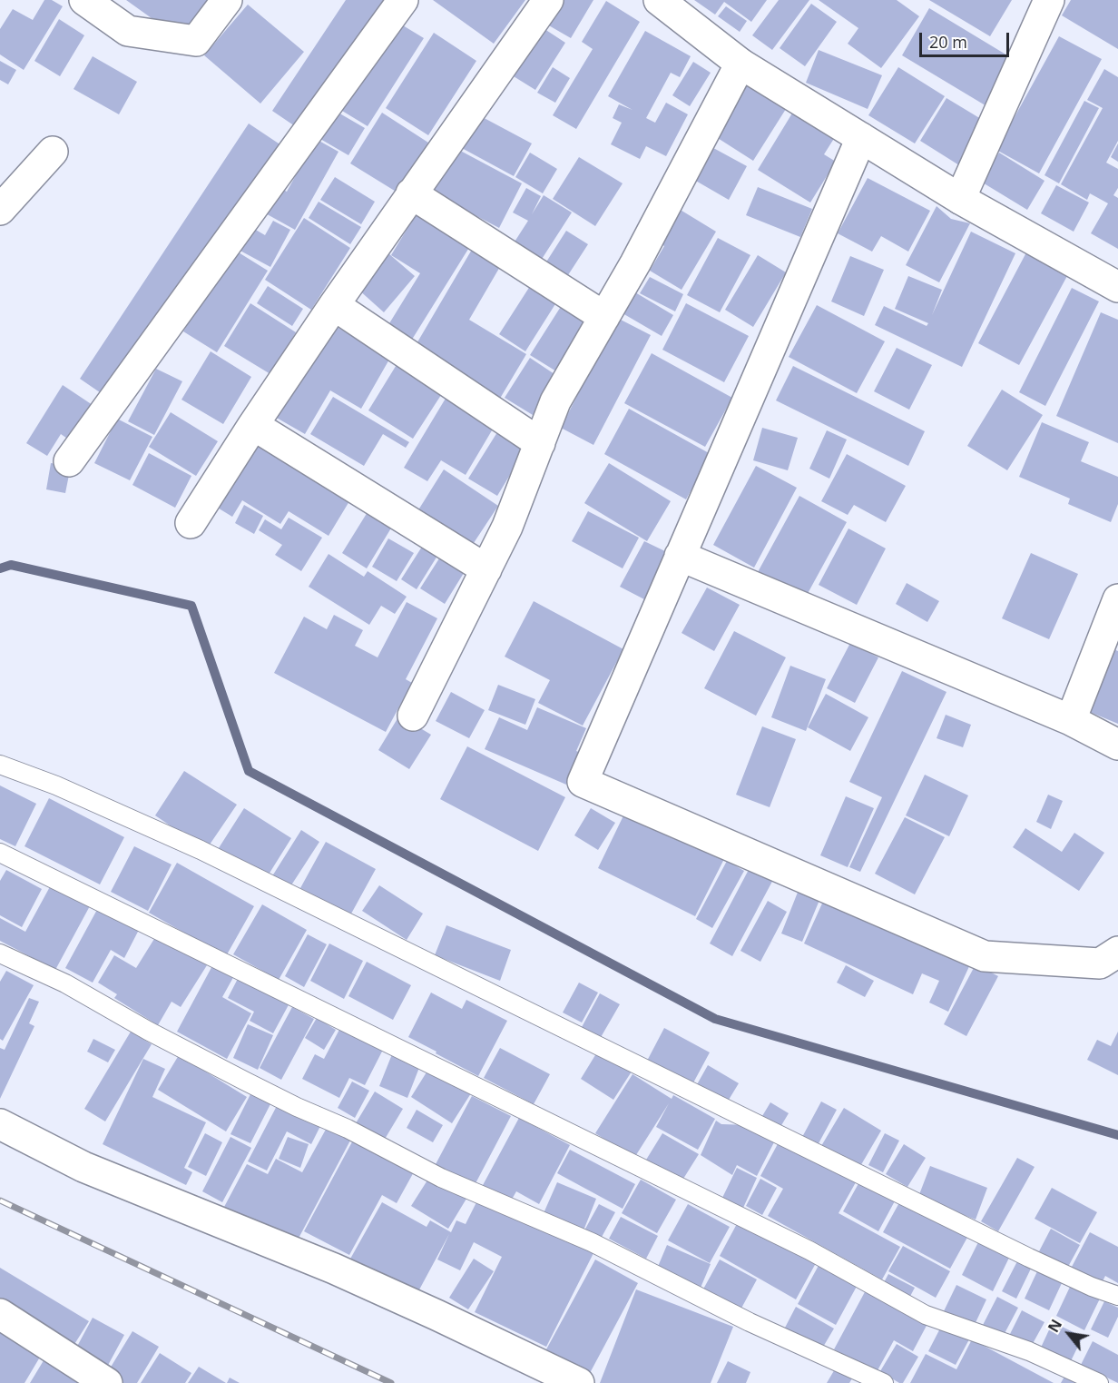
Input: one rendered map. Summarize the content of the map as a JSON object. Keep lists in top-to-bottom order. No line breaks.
{"scale_bar":"20 m","north":"top left"}
